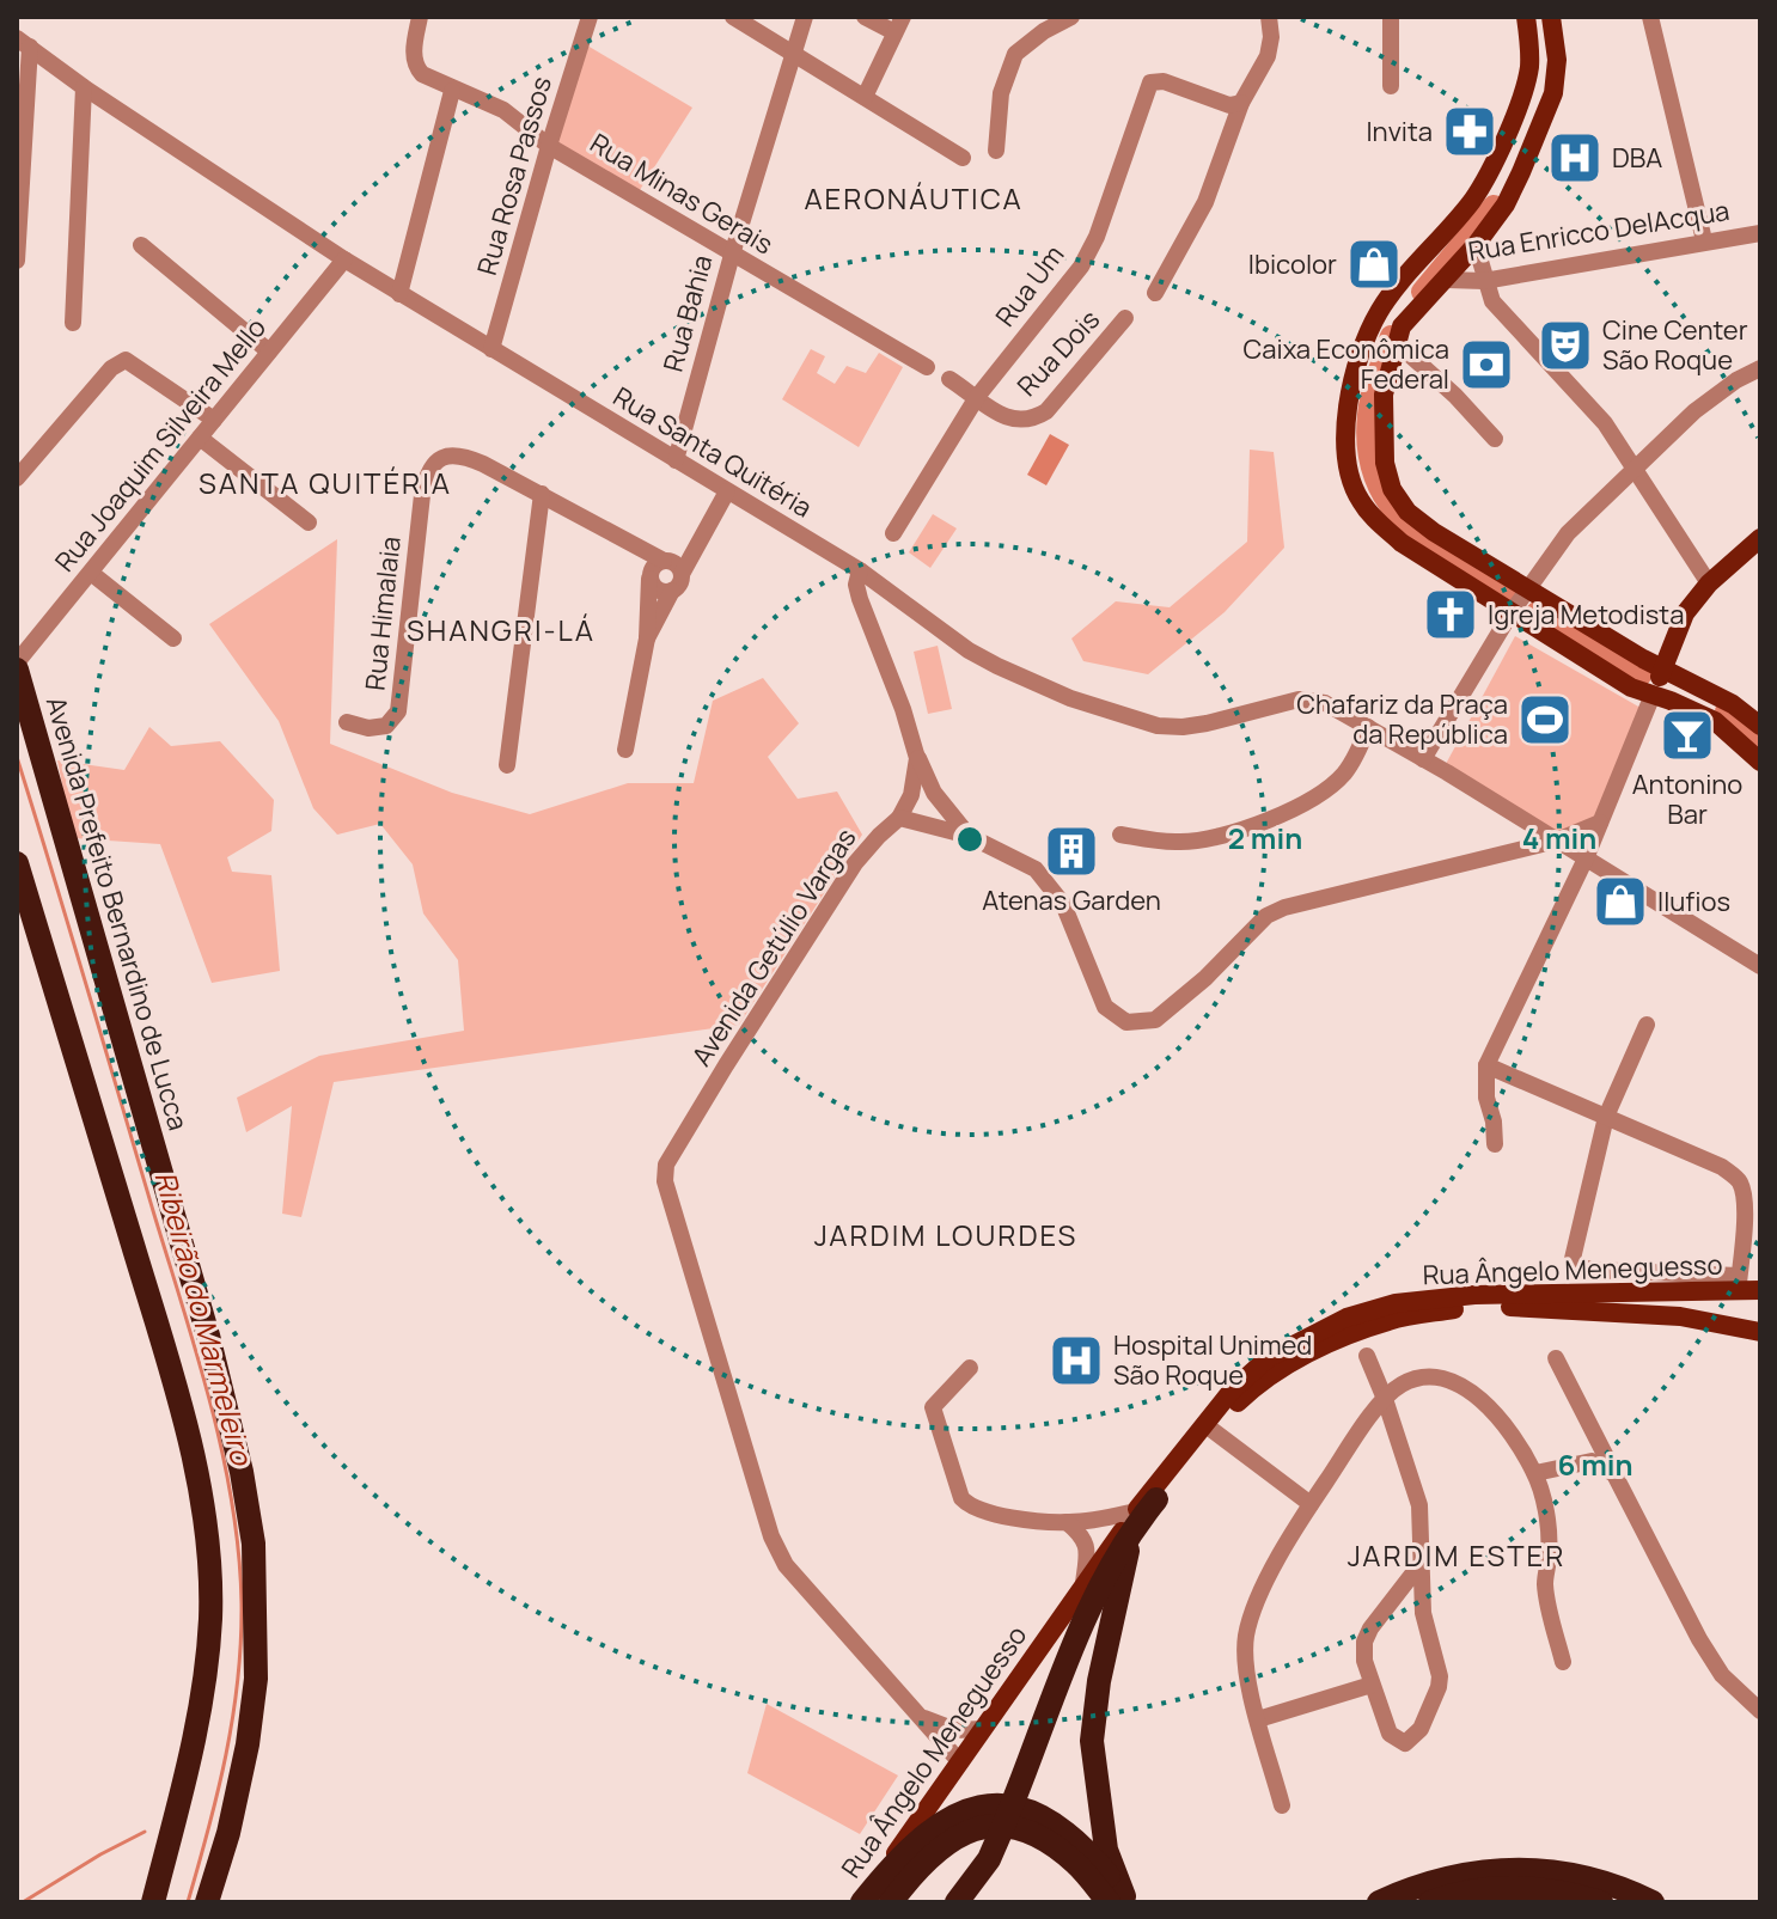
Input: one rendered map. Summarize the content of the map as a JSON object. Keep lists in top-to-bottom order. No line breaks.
{"streets":{"highway":["Avenida Prefeito Bernardino de Lucca"],"main road":["Rua Ângelo Meneguesso"],"street":["Rua Rosa Passos","Rua Minas Gerais","Rua Enricco DelAcqua","Rua Um","Rua Bahia","Rua Dois","Rua Joaquim Silveira Mello","Rua Santa Quitéria","Rua Himalaia","Avenida Getúlio Vargas"]},"crossings":[["Rua Rosa Passos","Rua Minas Gerais"],["Rua Rosa Passos","Rua Santa Quitéria"],["Rua Minas Gerais","Rua Bahia"],["Rua Um","Rua Dois"],["Rua Bahia","Rua Santa Quitéria"],["Rua Joaquim Silveira Mello","Rua Santa Quitéria"],["Avenida Getúlio Vargas","Rua Ângelo Meneguesso"]],"districts":["AERONÁUTICA","SANTA QUITÉRIA","SHANGRI-LÁ","JARDIM LOURDES","JARDIM ESTER"],"water":["Ribeirão do Marmeleiro"],"places":{"pharmacy":["Invita"],"hospital":["DBA","Hospital Unimed São Roque"],"shop":["Ibicolor","Ilufios"],"theatre":["Cine Center São Roque"],"bank":["Caixa Econômica Federal"],"church":["Igreja Metodista"],"sports":["Chafariz da Praça da República"],"bar":["Antonino Bar"],"building":["Atenas Garden"]},"rings":["2 min","4 min","6 min"]}
